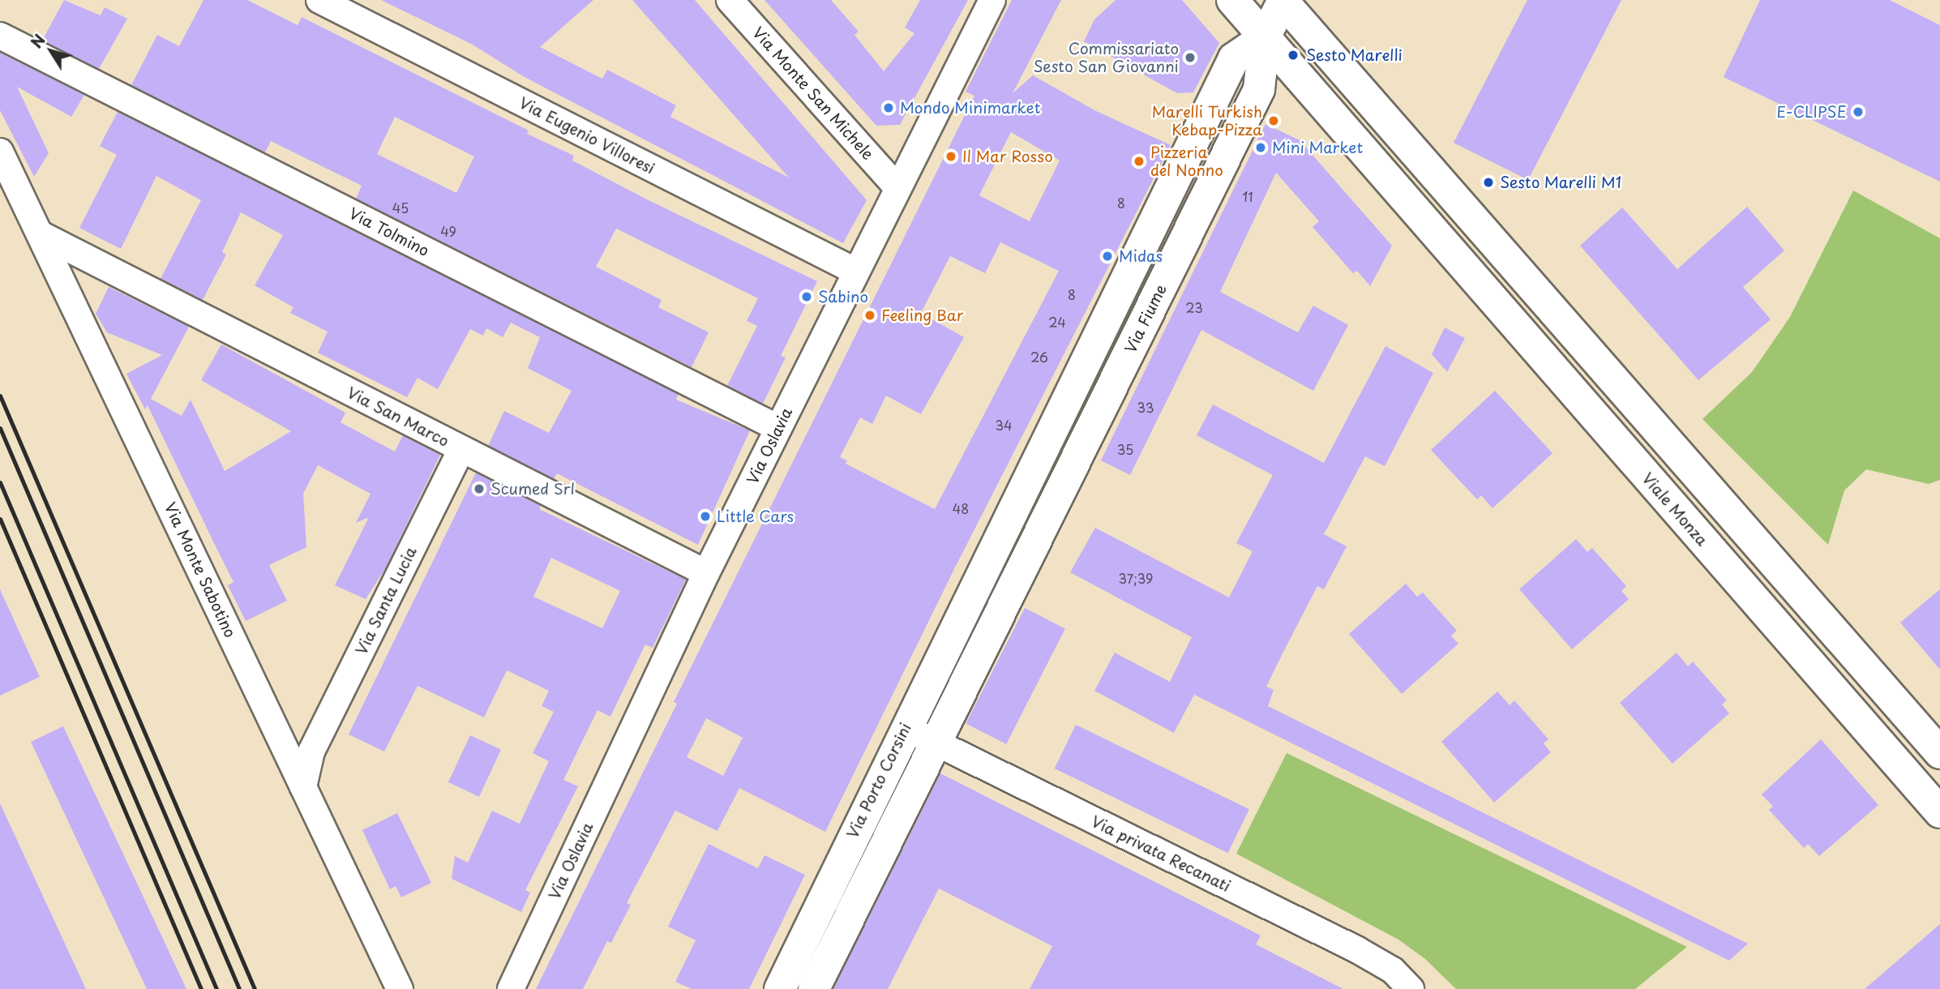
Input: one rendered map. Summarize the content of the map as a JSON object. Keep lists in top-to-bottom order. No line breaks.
{"streets":{"street":["Via Monte San Michele","Via Eugenio Villoresi","Via Tolmino","Via Fiume","Via San Marco","Via Oslavia","Viale Monza","Via Monte Sabotino","Via Santa Lucia","Via Porto Corsini","Via privata Recanati"]},"crossings":[["Via Monte San Michele","Via Oslavia"],["Via Eugenio Villoresi","Via Oslavia"],["Via Tolmino","Via Oslavia"],["Via Fiume","Viale Monza"],["Via Fiume","Via Porto Corsini"],["Via Fiume","Via privata Recanati"],["Via San Marco","Via Oslavia"],["Via San Marco","Via Monte Sabotino"],["Via San Marco","Via Santa Lucia"],["Viale Monza","Via Porto Corsini"],["Via Monte Sabotino","Via Santa Lucia"],["Via Porto Corsini","Via privata Recanati"]],"places":["Sesto Marelli","Commissariato Sesto San Giovanni","Mondo Minimarket","E-CLIPSE","Marelli Turkish Kebap-Pizza","Mini Market","Il Mar Rosso","Pizzeria del Nonno","Sesto Marelli M1","Midas","Sabino","Feeling Bar","Scumed Srl","Little Cars"],"house_numbers":["11","8","45","49","8","23","24","26","33","34","35","48","37;39"],"north":"top left"}
